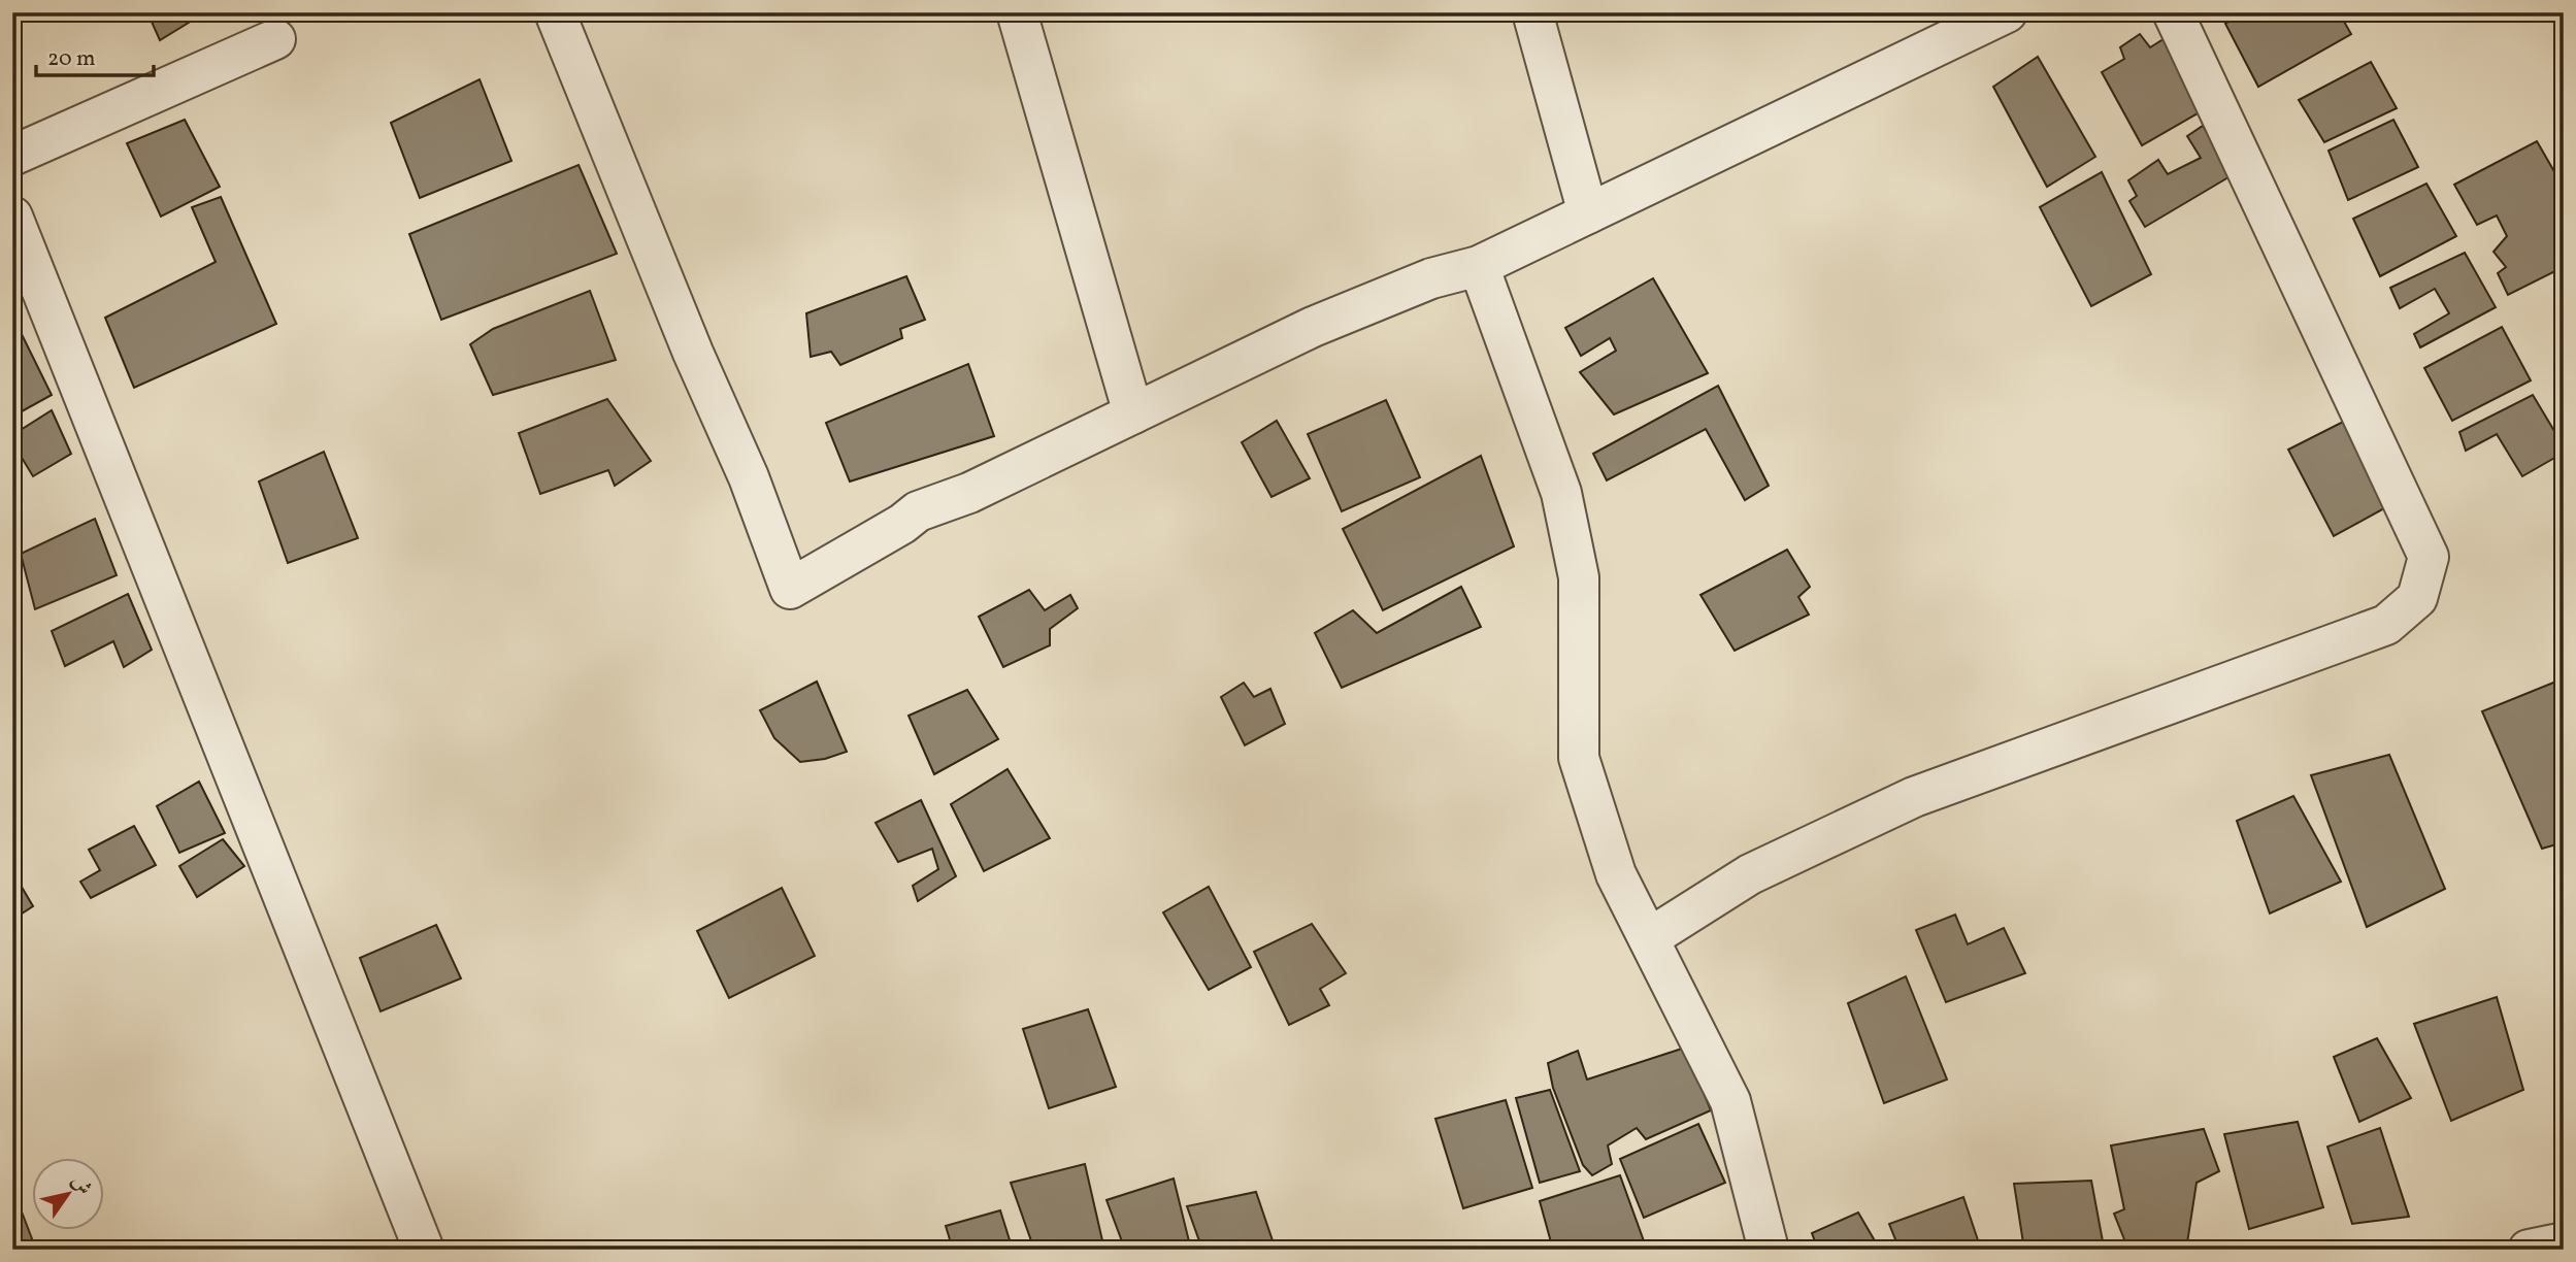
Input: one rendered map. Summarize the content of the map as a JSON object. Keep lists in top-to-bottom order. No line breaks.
{"scale_bar":"20 m","north":"top right"}
